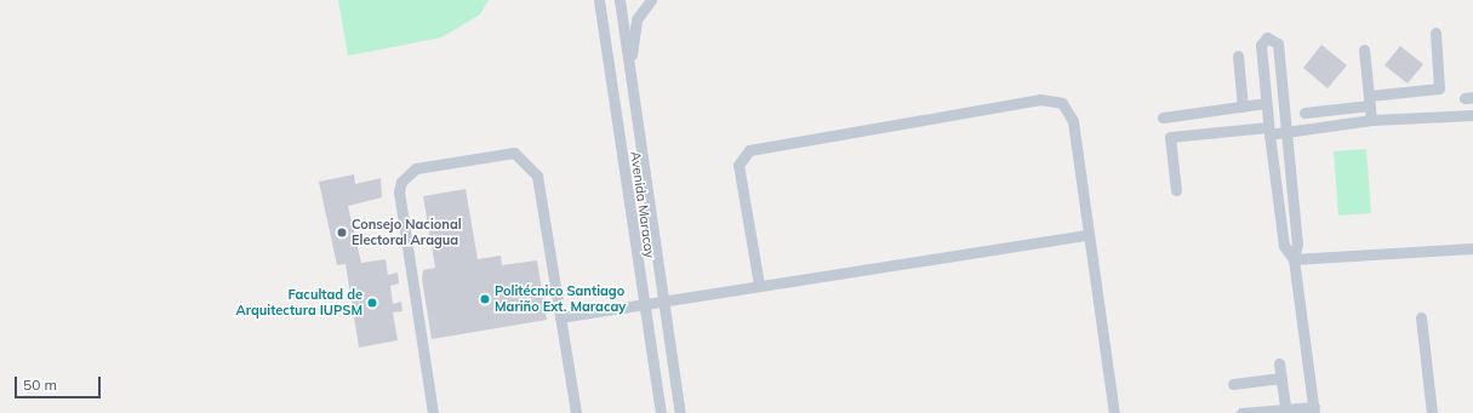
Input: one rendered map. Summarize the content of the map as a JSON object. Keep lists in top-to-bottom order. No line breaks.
{"streets":{"street":["Avenida Maracay"]},"places":["Consejo Nacional Electoral Aragua","Politécnico Santiago Mariño Ext. Maracay","Facultad de Arquitectura IUPSM"],"scale_bar":"50 m"}
